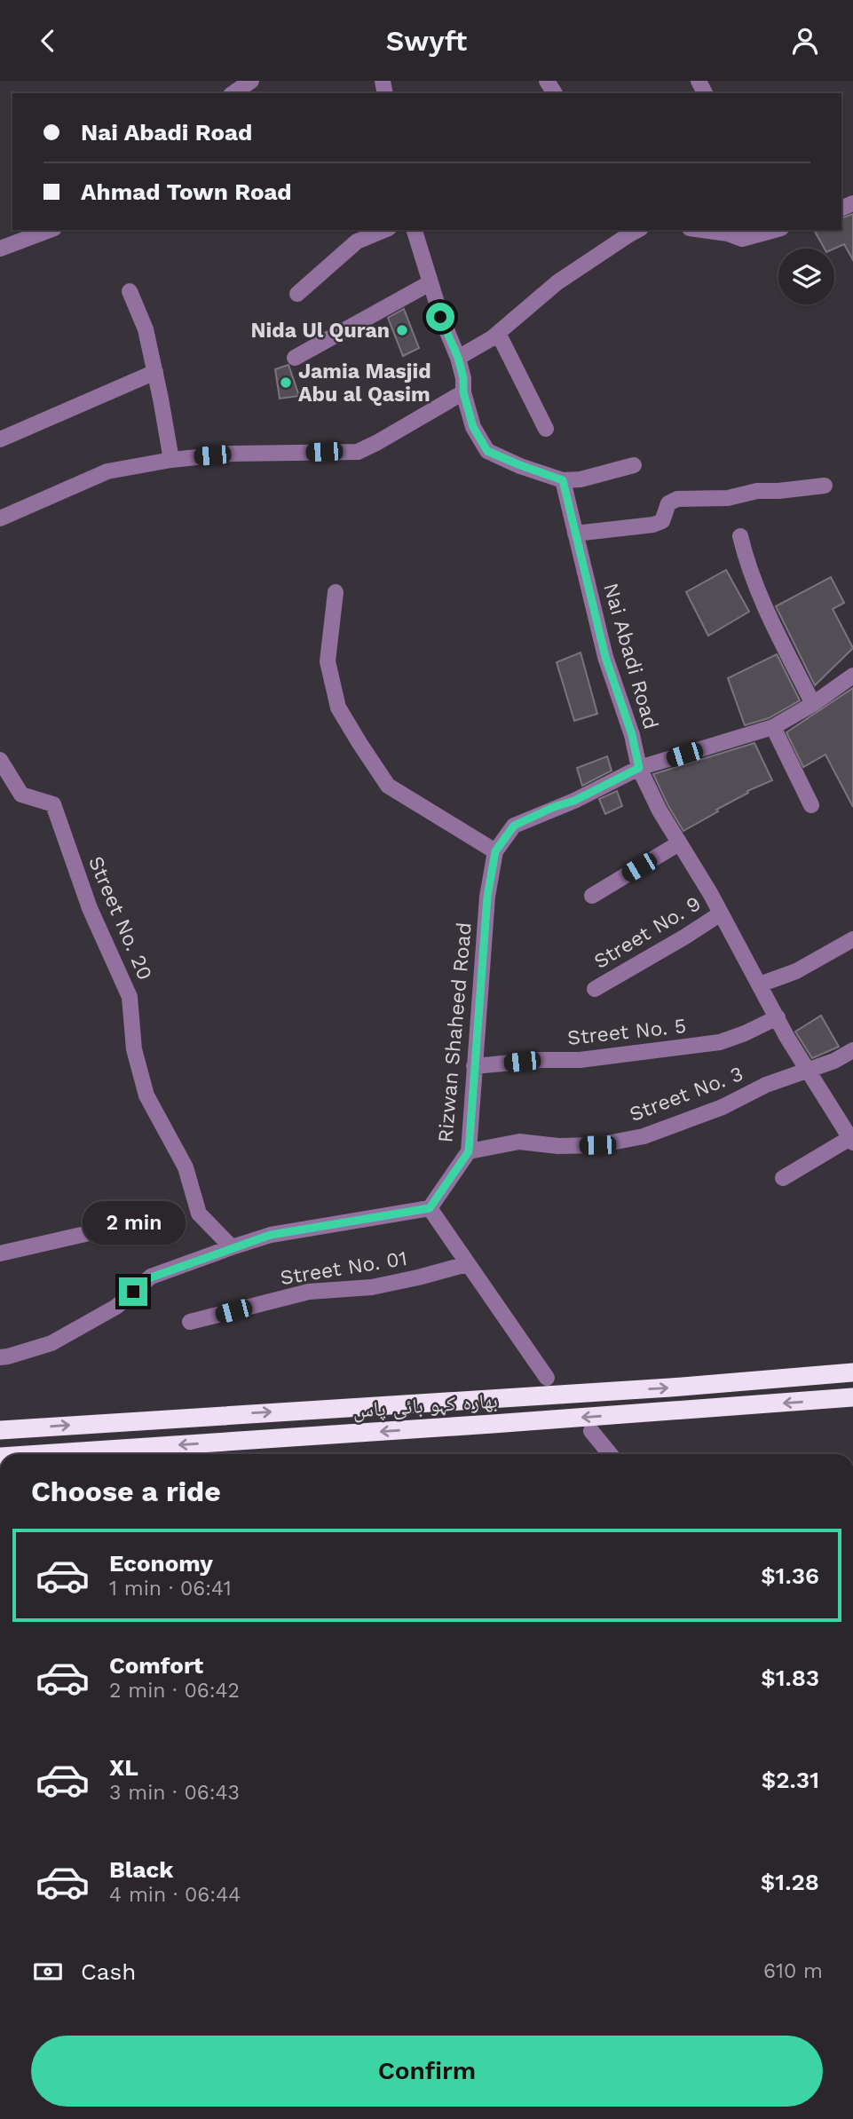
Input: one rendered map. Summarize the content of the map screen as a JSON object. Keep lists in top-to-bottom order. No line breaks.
{"streets":{"highway":["بھارہ کہو بائی پاس"],"street":["Nai Abadi Road","Street No. 20","Street No. 9","Street No. 5","Rizwan Shaheed Road","Street No. 3","Street No. 01"]},"crossings":[["Nai Abadi Road","Street No. 9"],["Nai Abadi Road","Street No. 5"],["Nai Abadi Road","Rizwan Shaheed Road"],["Nai Abadi Road","Street No. 3"],["Street No. 5","Rizwan Shaheed Road"],["Rizwan Shaheed Road","Street No. 3"]],"places":["Nida Ul Quran","Jamia Masjid Abu al Qasim"],"page":{"header":"Swyft","banner":["Nai Abadi Road","Ahmad Town Road"],"bubble":"2 min","heading":"Choose a ride","list":[{"name":"Economy","note":"1 min · 06:41","value":"$1.36"},{"name":"Comfort","note":"2 min · 06:42","value":"$1.83"},{"name":"XL","note":"3 min · 06:43","value":"$2.31"},{"name":"Black","note":"4 min · 06:44","value":"$1.28"}],"pay":["Cash","610 m"],"buttons":"Confirm"}}
